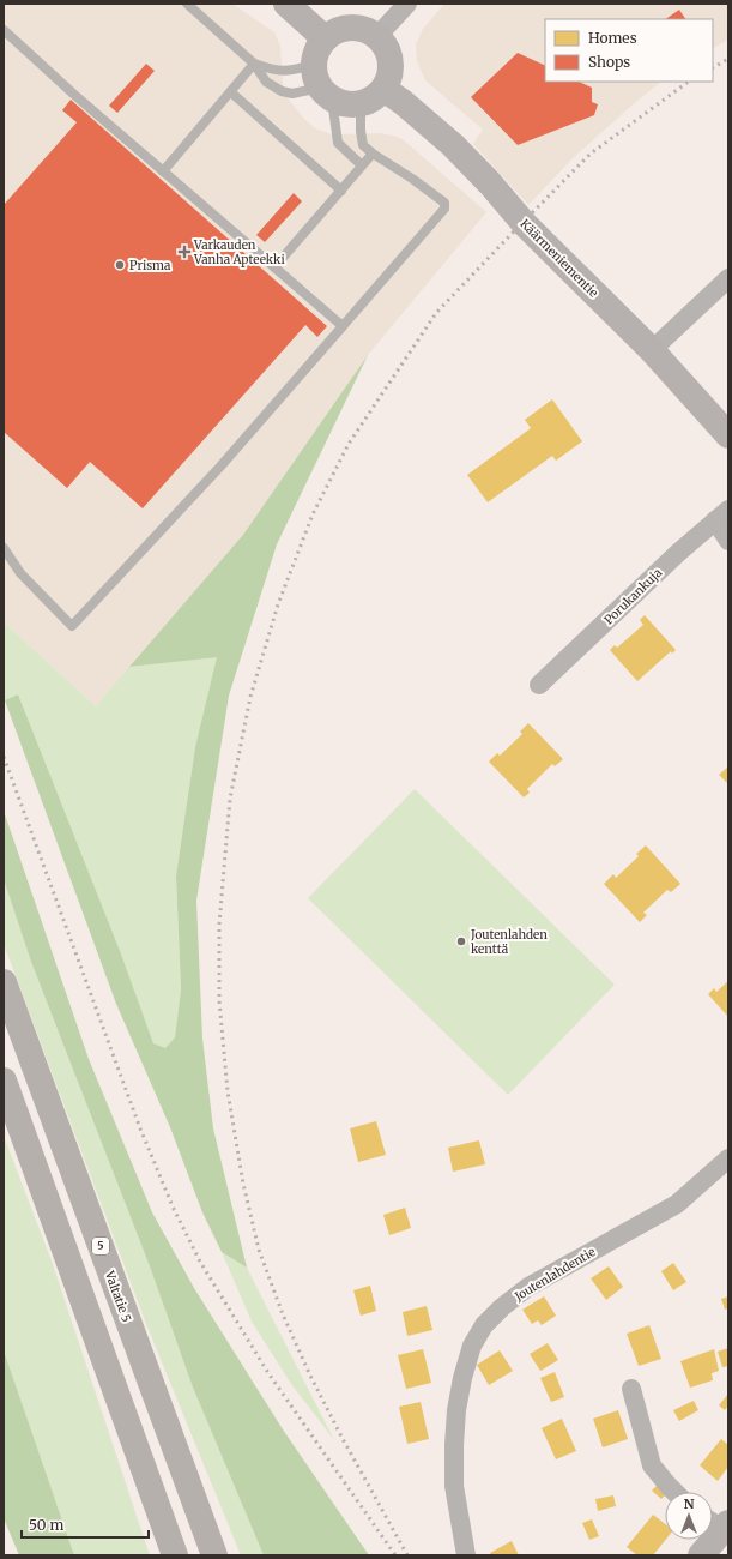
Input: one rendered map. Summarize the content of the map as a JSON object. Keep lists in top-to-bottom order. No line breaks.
{"streets":{"highway":["5","Valtatie 5"],"street":["Käärmeniementie","Porukankuja","Joutenlahdentie"]},"places":{"health":["Varkauden Vanha Apteekki"],"other":["Prisma","Joutenlahden kenttä"]},"legend":["Homes","Shops"],"scale_bar":"50 m","north":"top"}
